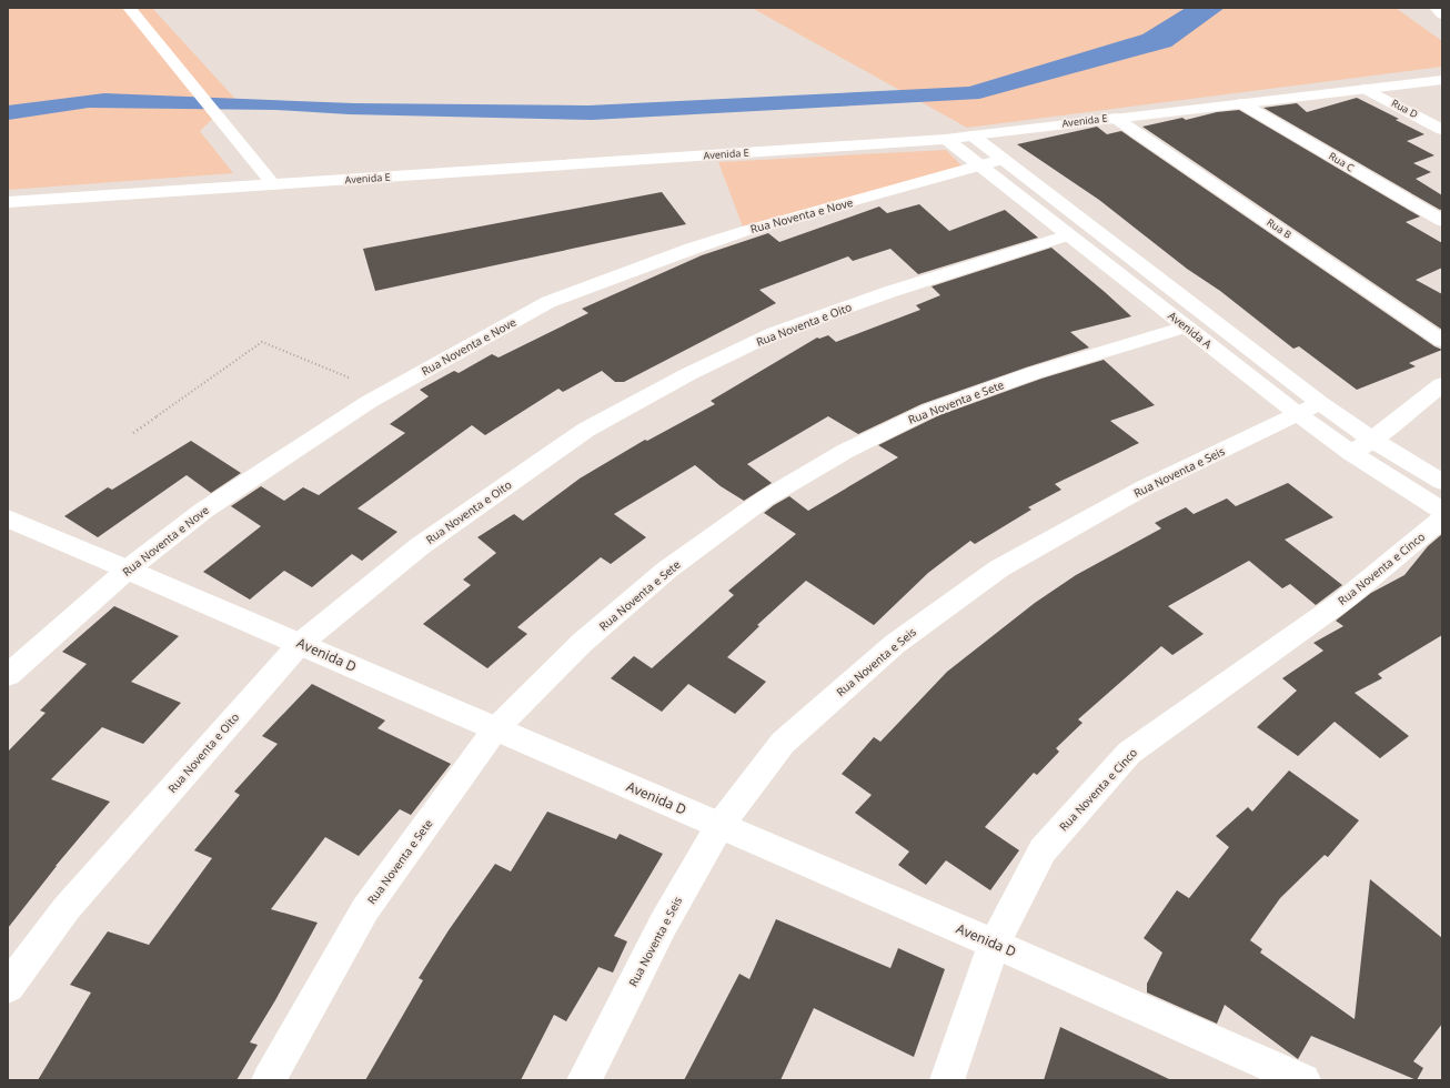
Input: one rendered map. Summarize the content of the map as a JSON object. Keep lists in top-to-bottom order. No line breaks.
{"streets":{"street":["Rua D","Avenida E","Rua C","Rua Noventa e Nove","Rua B","Rua Noventa e Oito","Avenida A","Rua Noventa e Sete","Rua Noventa e Seis","Rua Noventa e Cinco","Avenida D"]},"crossings":[["Rua D","Avenida E"],["Avenida E","Rua C"],["Avenida E","Rua B"],["Avenida E","Avenida A"],["Rua Noventa e Nove","Avenida A"],["Rua Noventa e Nove","Avenida D"],["Rua Noventa e Oito","Avenida A"],["Rua Noventa e Oito","Avenida D"],["Avenida A","Rua Noventa e Sete"],["Avenida A","Rua Noventa e Seis"],["Rua Noventa e Sete","Avenida D"],["Rua Noventa e Seis","Avenida D"],["Rua Noventa e Cinco","Avenida D"]]}
